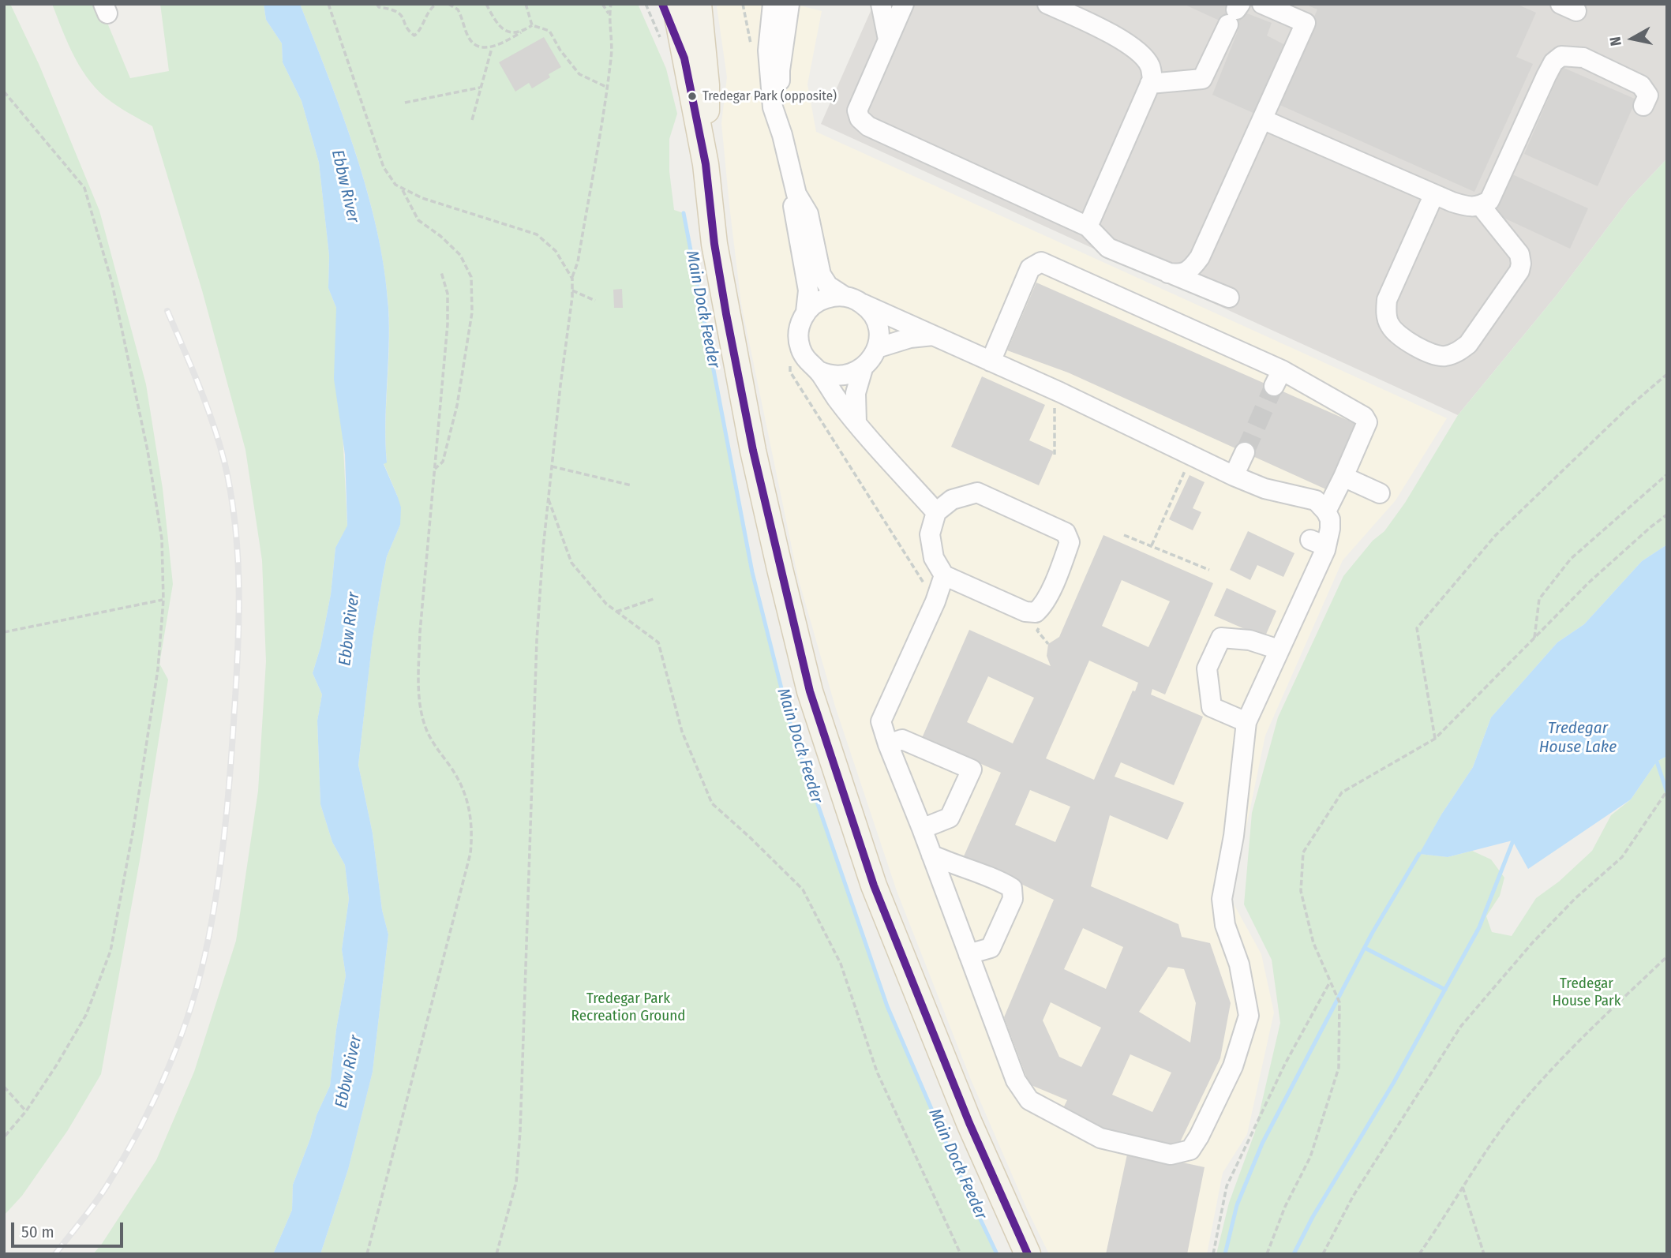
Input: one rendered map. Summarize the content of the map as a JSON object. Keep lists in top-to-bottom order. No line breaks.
{"water":["Ebbw River","Main Dock Feeder","Tredegar House Lake"],"parks":["Tredegar House Park","Tredegar Park Recreation Ground"],"places":["Tredegar Park (opposite)"],"scale_bar":"50 m","north":"left"}
